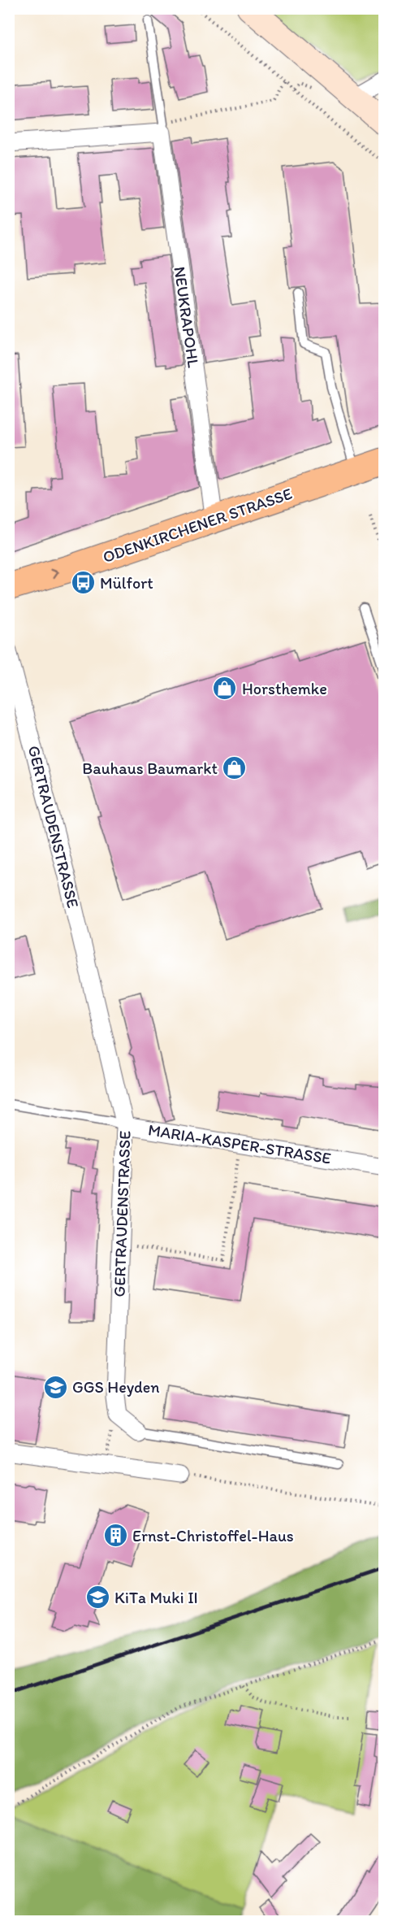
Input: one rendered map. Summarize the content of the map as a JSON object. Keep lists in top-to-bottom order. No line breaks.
{"streets":{"main road":["ODENKIRCHENER STRASSE"],"street":["NEUKRAPOHL","GERTRAUDENSTRASSE","MARIA-KASPER-STRASSE"]},"crossings":[["NEUKRAPOHL","ODENKIRCHENER STRASSE"],["GERTRAUDENSTRASSE","MARIA-KASPER-STRASSE"]],"places":{"bus stop":["Mülfort"],"shop":["Horsthemke","Bauhaus Baumarkt"],"school or university":["GGS Heyden","KiTa Muki II"],"building":["Ernst-Christoffel-Haus"]}}
